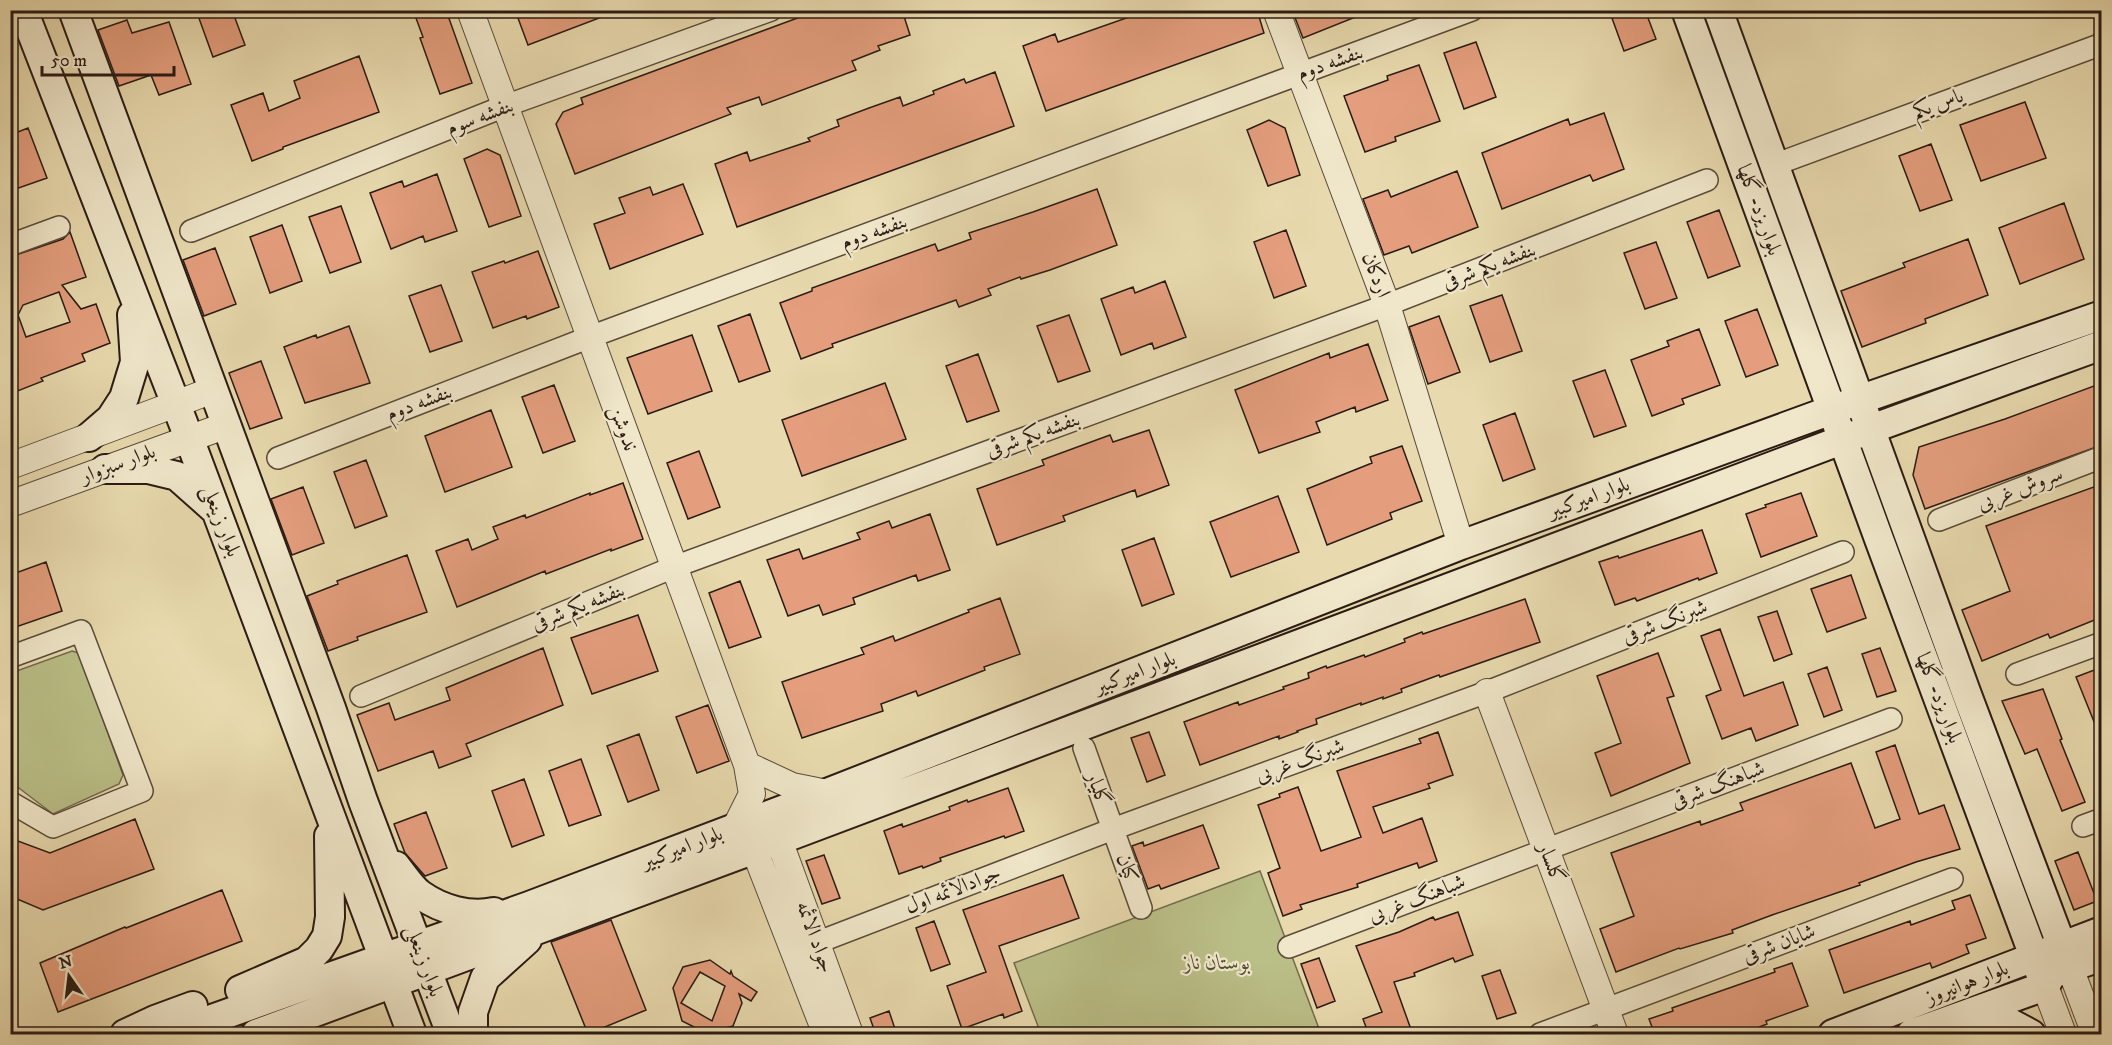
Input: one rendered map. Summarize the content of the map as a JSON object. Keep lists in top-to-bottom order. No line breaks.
{"streets":{"main road":["بلوار یزد- گلها","بلوار امیرکبیر","بلوار زینعلی","بلوار هوانیروز"],"street":["بنفشه دوم","یاس یکم","بنفشه سوم","بنفشه یکم شرقی","اردکان","ندوشن","بلوار سبزوار","سروش غربی","شبرنگ شرقی","شبرنگ غربی","شباهنگ شرقی","گلیار","گلسار","کیان","جوادالائمه اول","شباهنگ غربی","جواد الائمه","شایان شرقی"]},"crossings":[["بنفشه دوم","اردکان"],["بنفشه دوم","ندوشن"],["یاس یکم","بلوار یزد- گلها"],["بنفشه سوم","ندوشن"],["بلوار یزد- گلها","بلوار امیرکبیر"],["بلوار یزد- گلها","بلوار هوانیروز"],["بنفشه یکم شرقی","اردکان"],["بنفشه یکم شرقی","ندوشن"],["اردکان","بلوار امیرکبیر"],["ندوشن","بلوار امیرکبیر"],["بلوار سبزوار","بلوار زینعلی"],["بلوار امیرکبیر","بلوار زینعلی"],["بلوار امیرکبیر","جواد الائمه"],["شبرنگ شرقی","شبرنگ غربی"],["شبرنگ شرقی","گلسار"],["شبرنگ غربی","گلیار"],["شبرنگ غربی","گلسار"],["شبرنگ غربی","کیان"],["شبرنگ غربی","جوادالائمه اول"],["شباهنگ شرقی","گلسار"],["شباهنگ شرقی","شباهنگ غربی"],["گلیار","کیان"],["گلیار","جوادالائمه اول"],["گلسار","شباهنگ غربی"],["گلسار","شایان شرقی"],["کیان","جوادالائمه اول"],["جوادالائمه اول","جواد الائمه"]],"parks":["بوستان ناز"],"scale_bar":"50 m","north":"top"}
